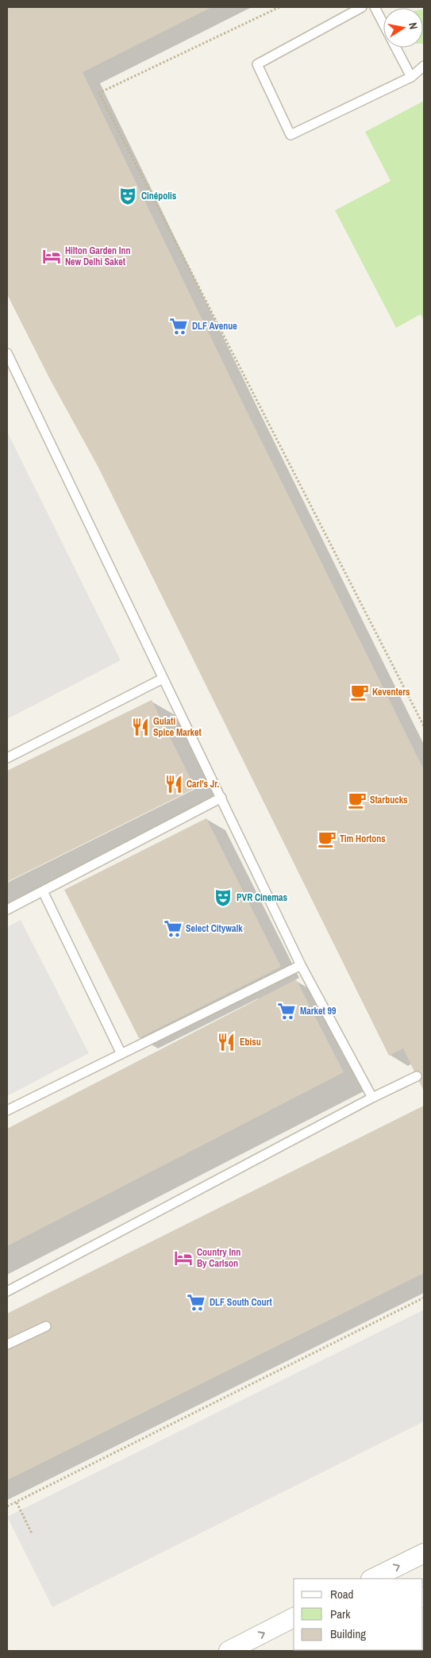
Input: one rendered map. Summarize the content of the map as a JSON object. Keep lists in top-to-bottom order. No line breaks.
{"places":{"theatre":["Cinépolis","PVR Cinemas"],"hotel":["Hilton Garden Inn New Delhi Saket","Country Inn By Carlson"],"supermarket":["DLF Avenue","Select Citywalk","Market 99","DLF South Court"],"cafe":["Keventers","Starbucks","Tim Hortons"],"restaurant":["Gulati Spice Market","Carl's Jr.","Ebisu"]},"legend":["Road","Park","Building"],"north":"right"}
